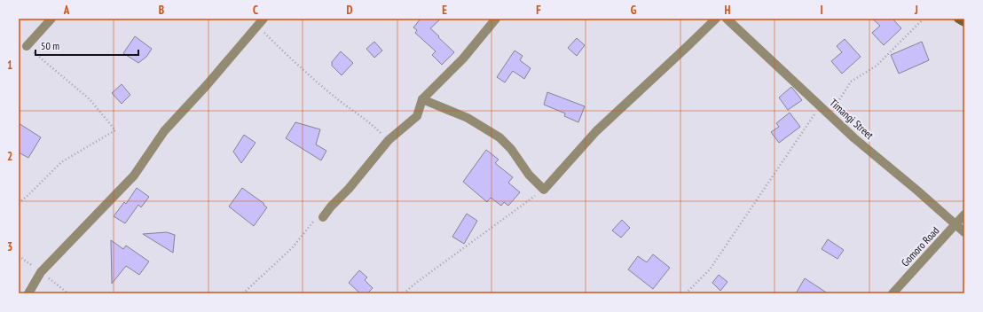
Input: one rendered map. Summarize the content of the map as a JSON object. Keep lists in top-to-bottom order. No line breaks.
{"streets":{"street":["Timangi Street","Gomoro Road"]},"crossings":[["Timangi Street","Gomoro Road"]],"scale_bar":"50 m","grid":{"columns":["A","B","C","D","E","F","G","H","I","J"],"rows":["1","2","3"]}}
